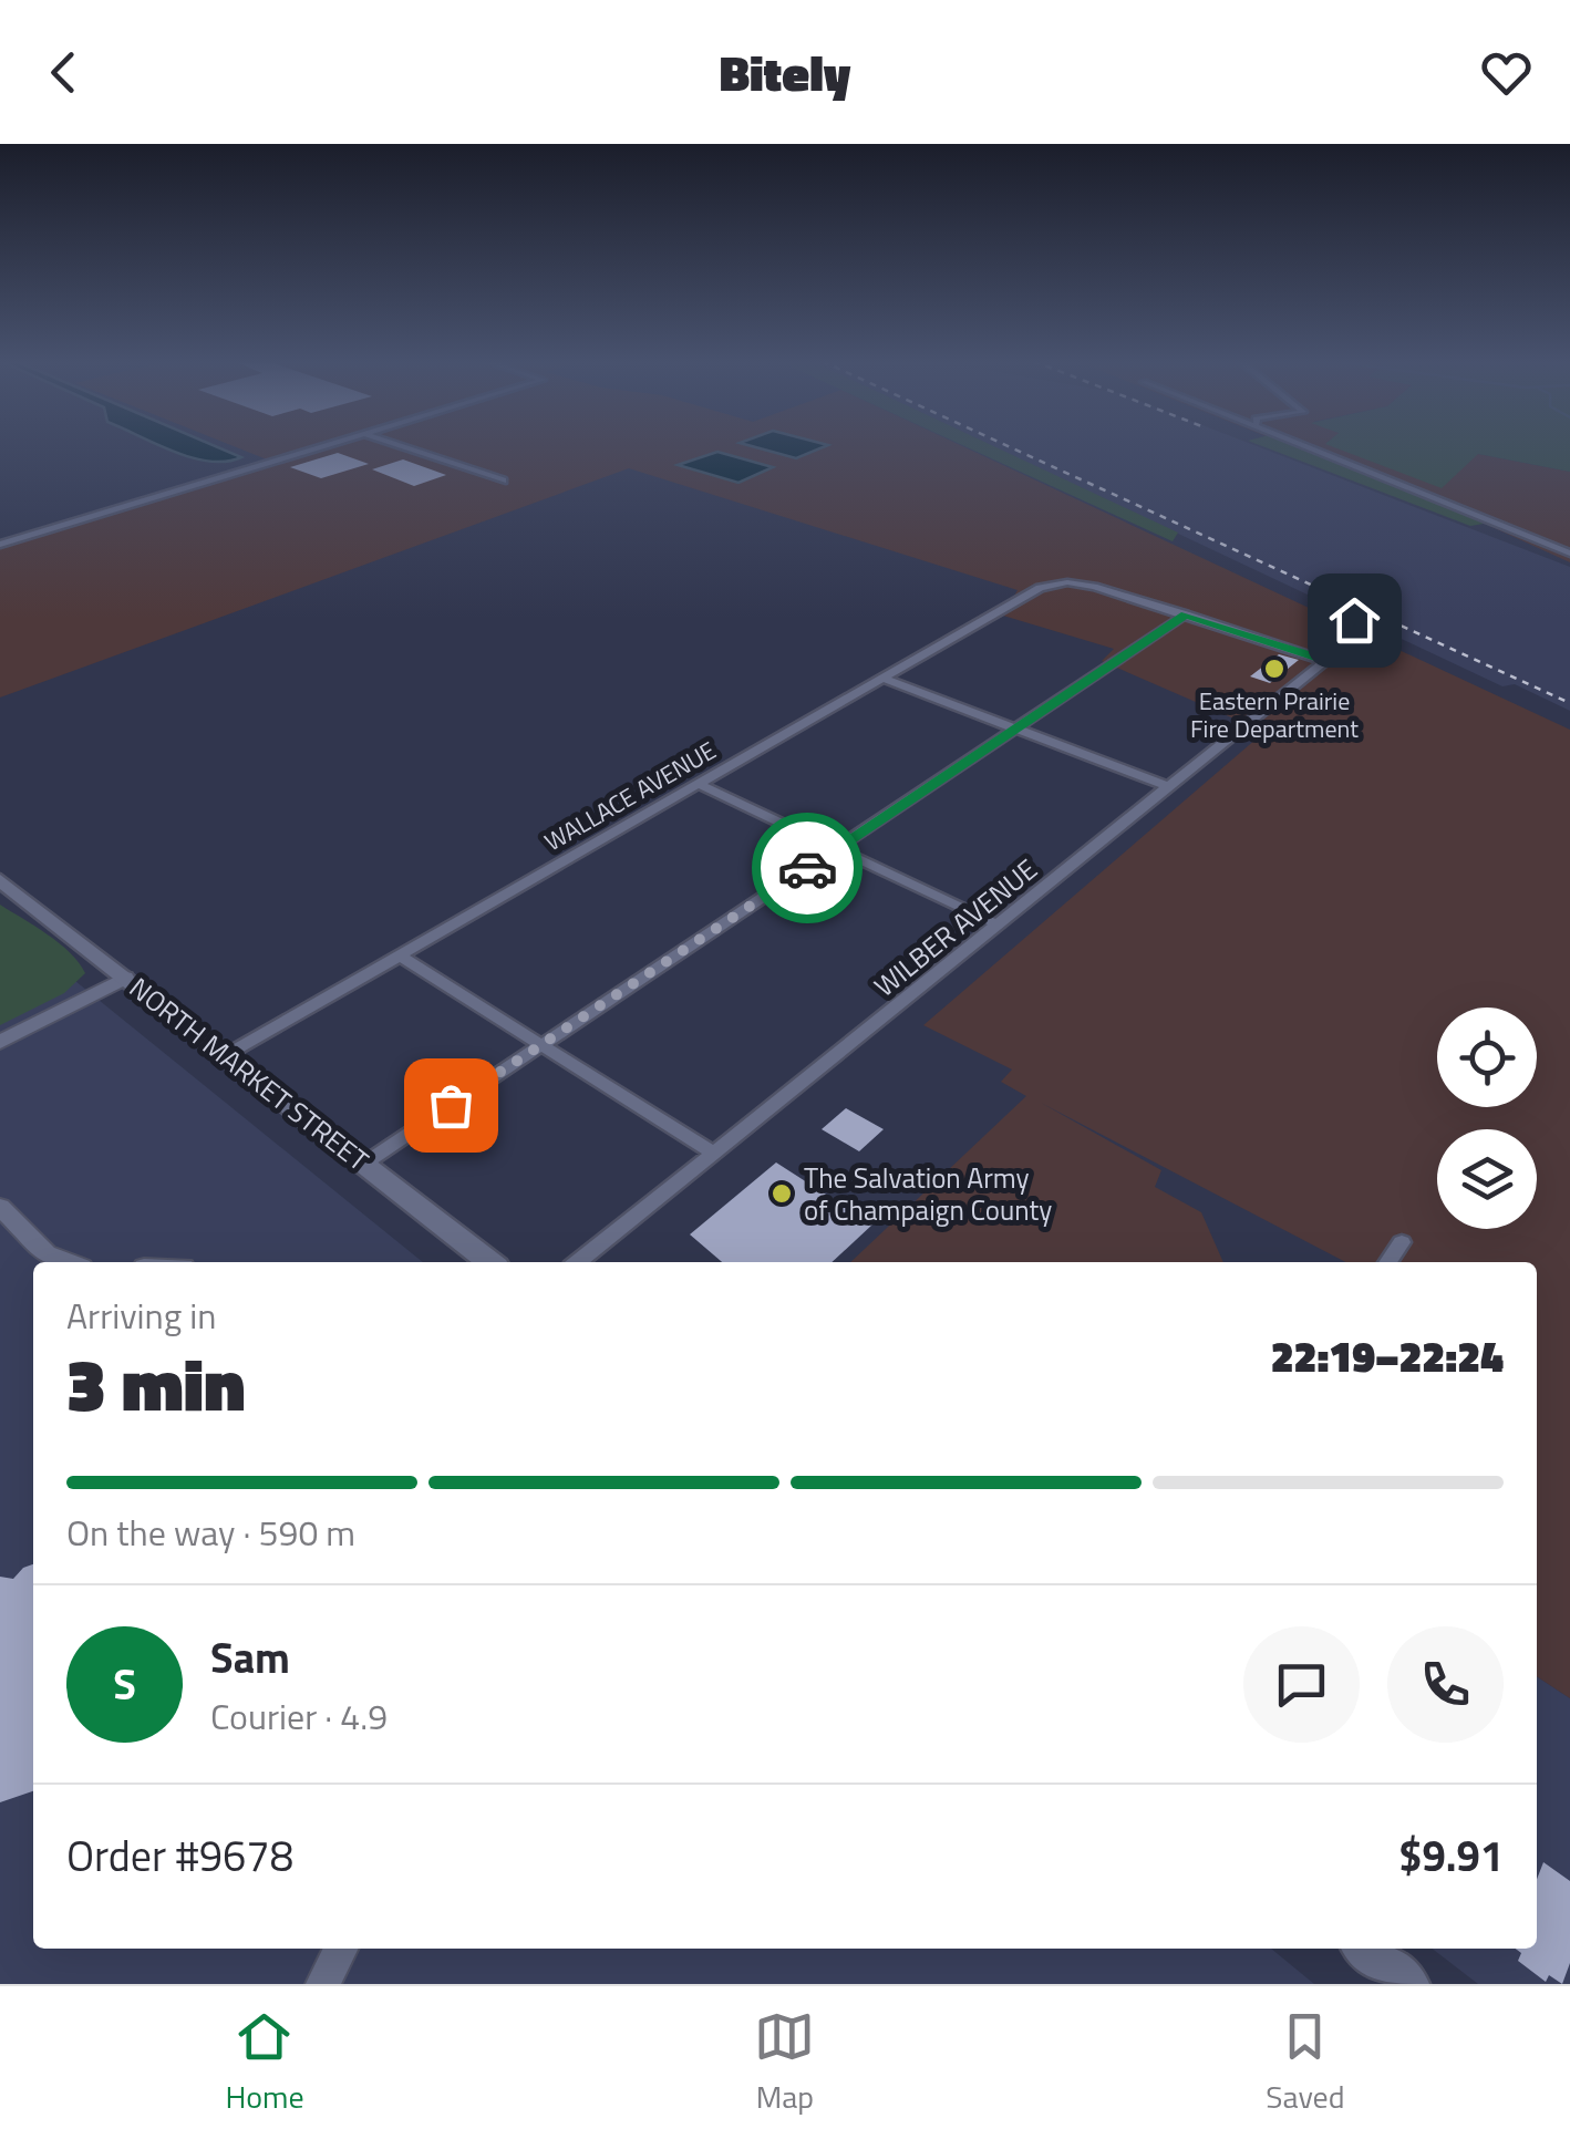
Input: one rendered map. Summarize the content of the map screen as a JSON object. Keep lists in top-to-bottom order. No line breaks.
{"streets":{"main road":["NORTH MARKET STREET"],"street":["WALLACE AVENUE","WILBER AVENUE"]},"crossings":[["WALLACE AVENUE","NORTH MARKET STREET"]],"places":["Eastern Prairie Fire Department","The Salvation Army of Champaign County"],"page":{"header":"Bitely","heading":["3 min","Arriving in","22:19–22:24"],"panel":["Sam","Courier · 4.9","Order #9678","$9.91"],"bar":"On the way · 590 m","round":"S","tabs":["Home","Map","Saved"]}}
